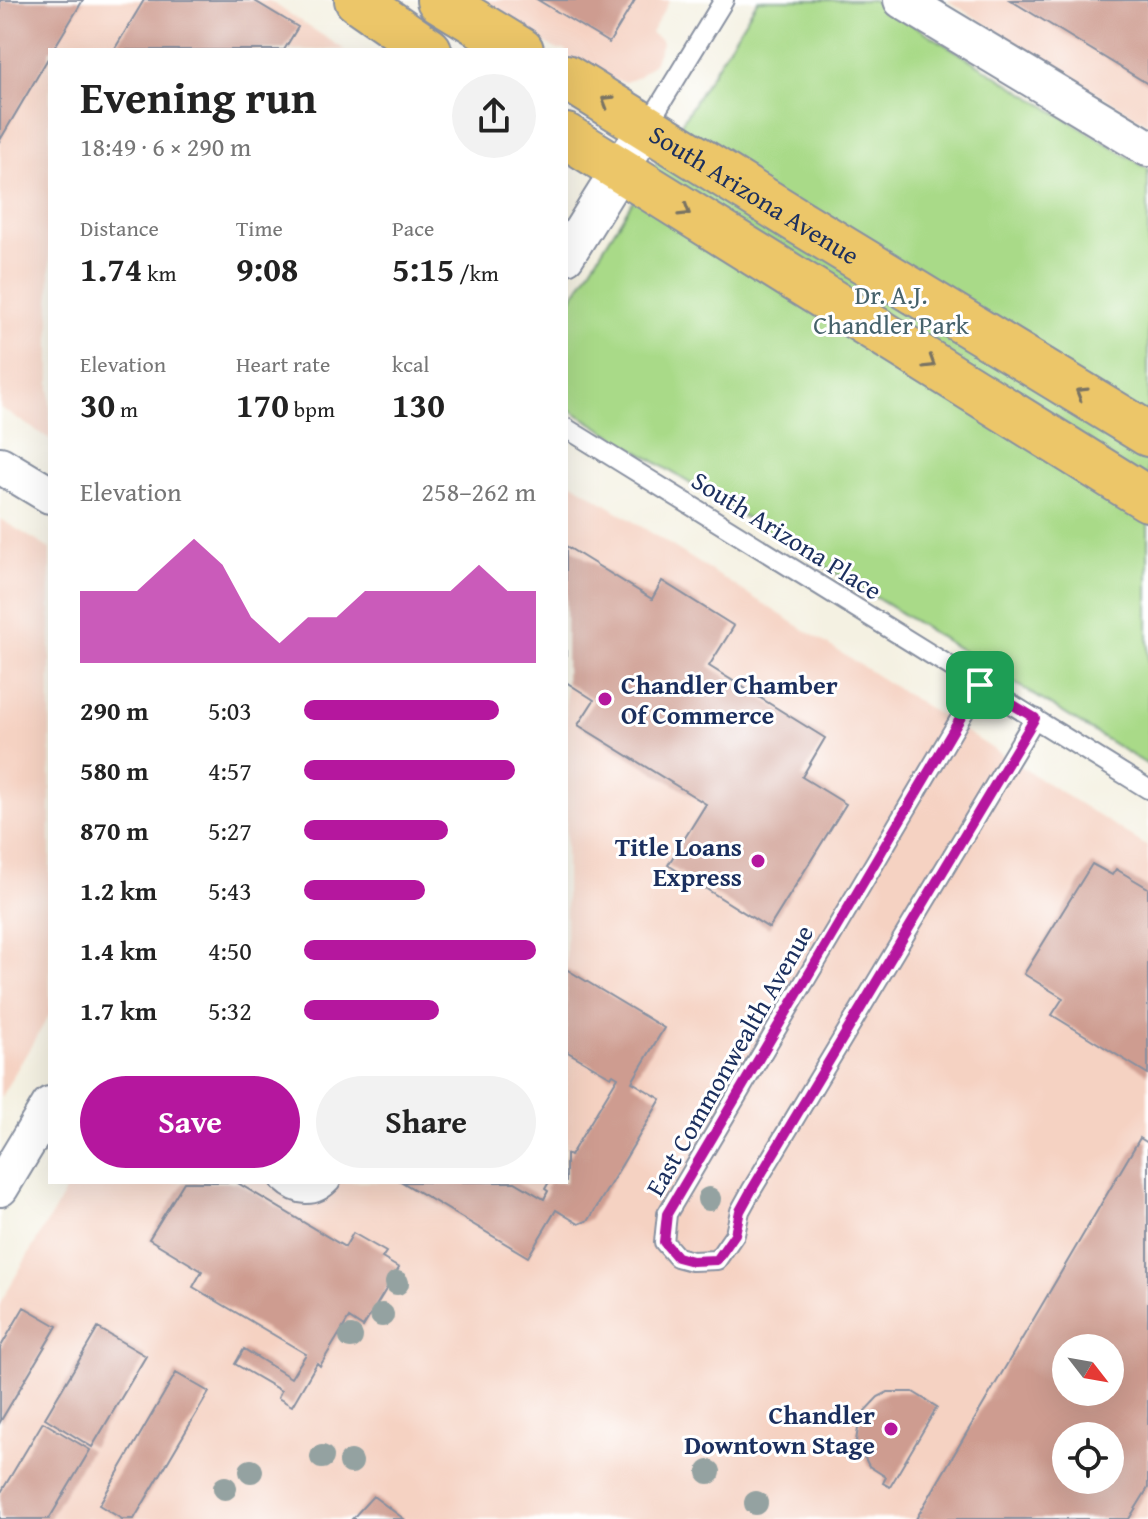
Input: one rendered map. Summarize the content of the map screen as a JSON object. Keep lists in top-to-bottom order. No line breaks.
{"streets":{"main road":["South Arizona Avenue"],"lane":["South Arizona Place","East Commonwealth Avenue"]},"crossings":[["South Arizona Place","East Commonwealth Avenue"]],"parks":["Dr. A.J. Chandler Park"],"places":["Chandler Chamber Of Commerce","Title Loans Express","Chandler Downtown Stage"],"north":"bottom right","page":{"heading":["Evening run","18:49 · 6 × 290 m"],"stats":[["Distance","1.74 km"],["Time","9:08"],["Pace","5:15 /km"],["Elevation","30 m"],["Heart rate","170 bpm"],["kcal","130"]],"chart":["Elevation","258–262 m"],"list":[{"name":"290 m","note":"5:03"},{"name":"580 m","note":"4:57"},{"name":"870 m","note":"5:27"},{"name":"1.2 km","note":"5:43"},{"name":"1.4 km","note":"4:50"},{"name":"1.7 km","note":"5:32"}],"buttons":["Save","Share"]}}
